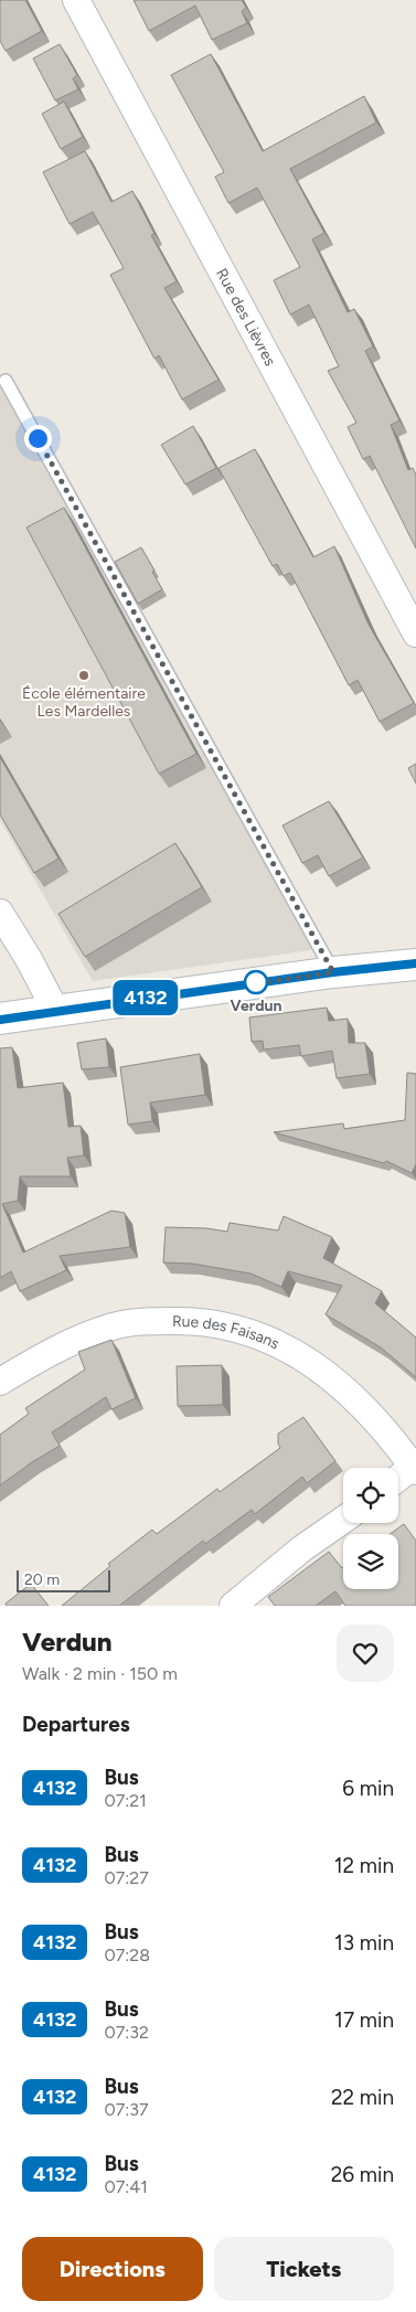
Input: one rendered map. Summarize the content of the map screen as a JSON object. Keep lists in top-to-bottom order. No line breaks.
{"streets":{"street":["Rue des Lièvres","Rue des Faisans"]},"places":["École élémentaire Les Mardelles","Verdun"],"lines":["bus line 4132"],"scale_bar":"20 m","page":{"on_map":"4132","scale":"20 m","heading":[["Verdun","Walk · 2 min · 150 m"],"Departures"],"list":[{"mark":"4132","name":"Bus","note":"07:21","value":"6 min"},{"mark":"4132","name":"Bus","note":"07:27","value":"12 min"},{"mark":"4132","name":"Bus","note":"07:28","value":"13 min"},{"mark":"4132","name":"Bus","note":"07:32","value":"17 min"},{"mark":"4132","name":"Bus","note":"07:37","value":"22 min"},{"mark":"4132","name":"Bus","note":"07:41","value":"26 min"}],"buttons":["Directions","Tickets"]}}
